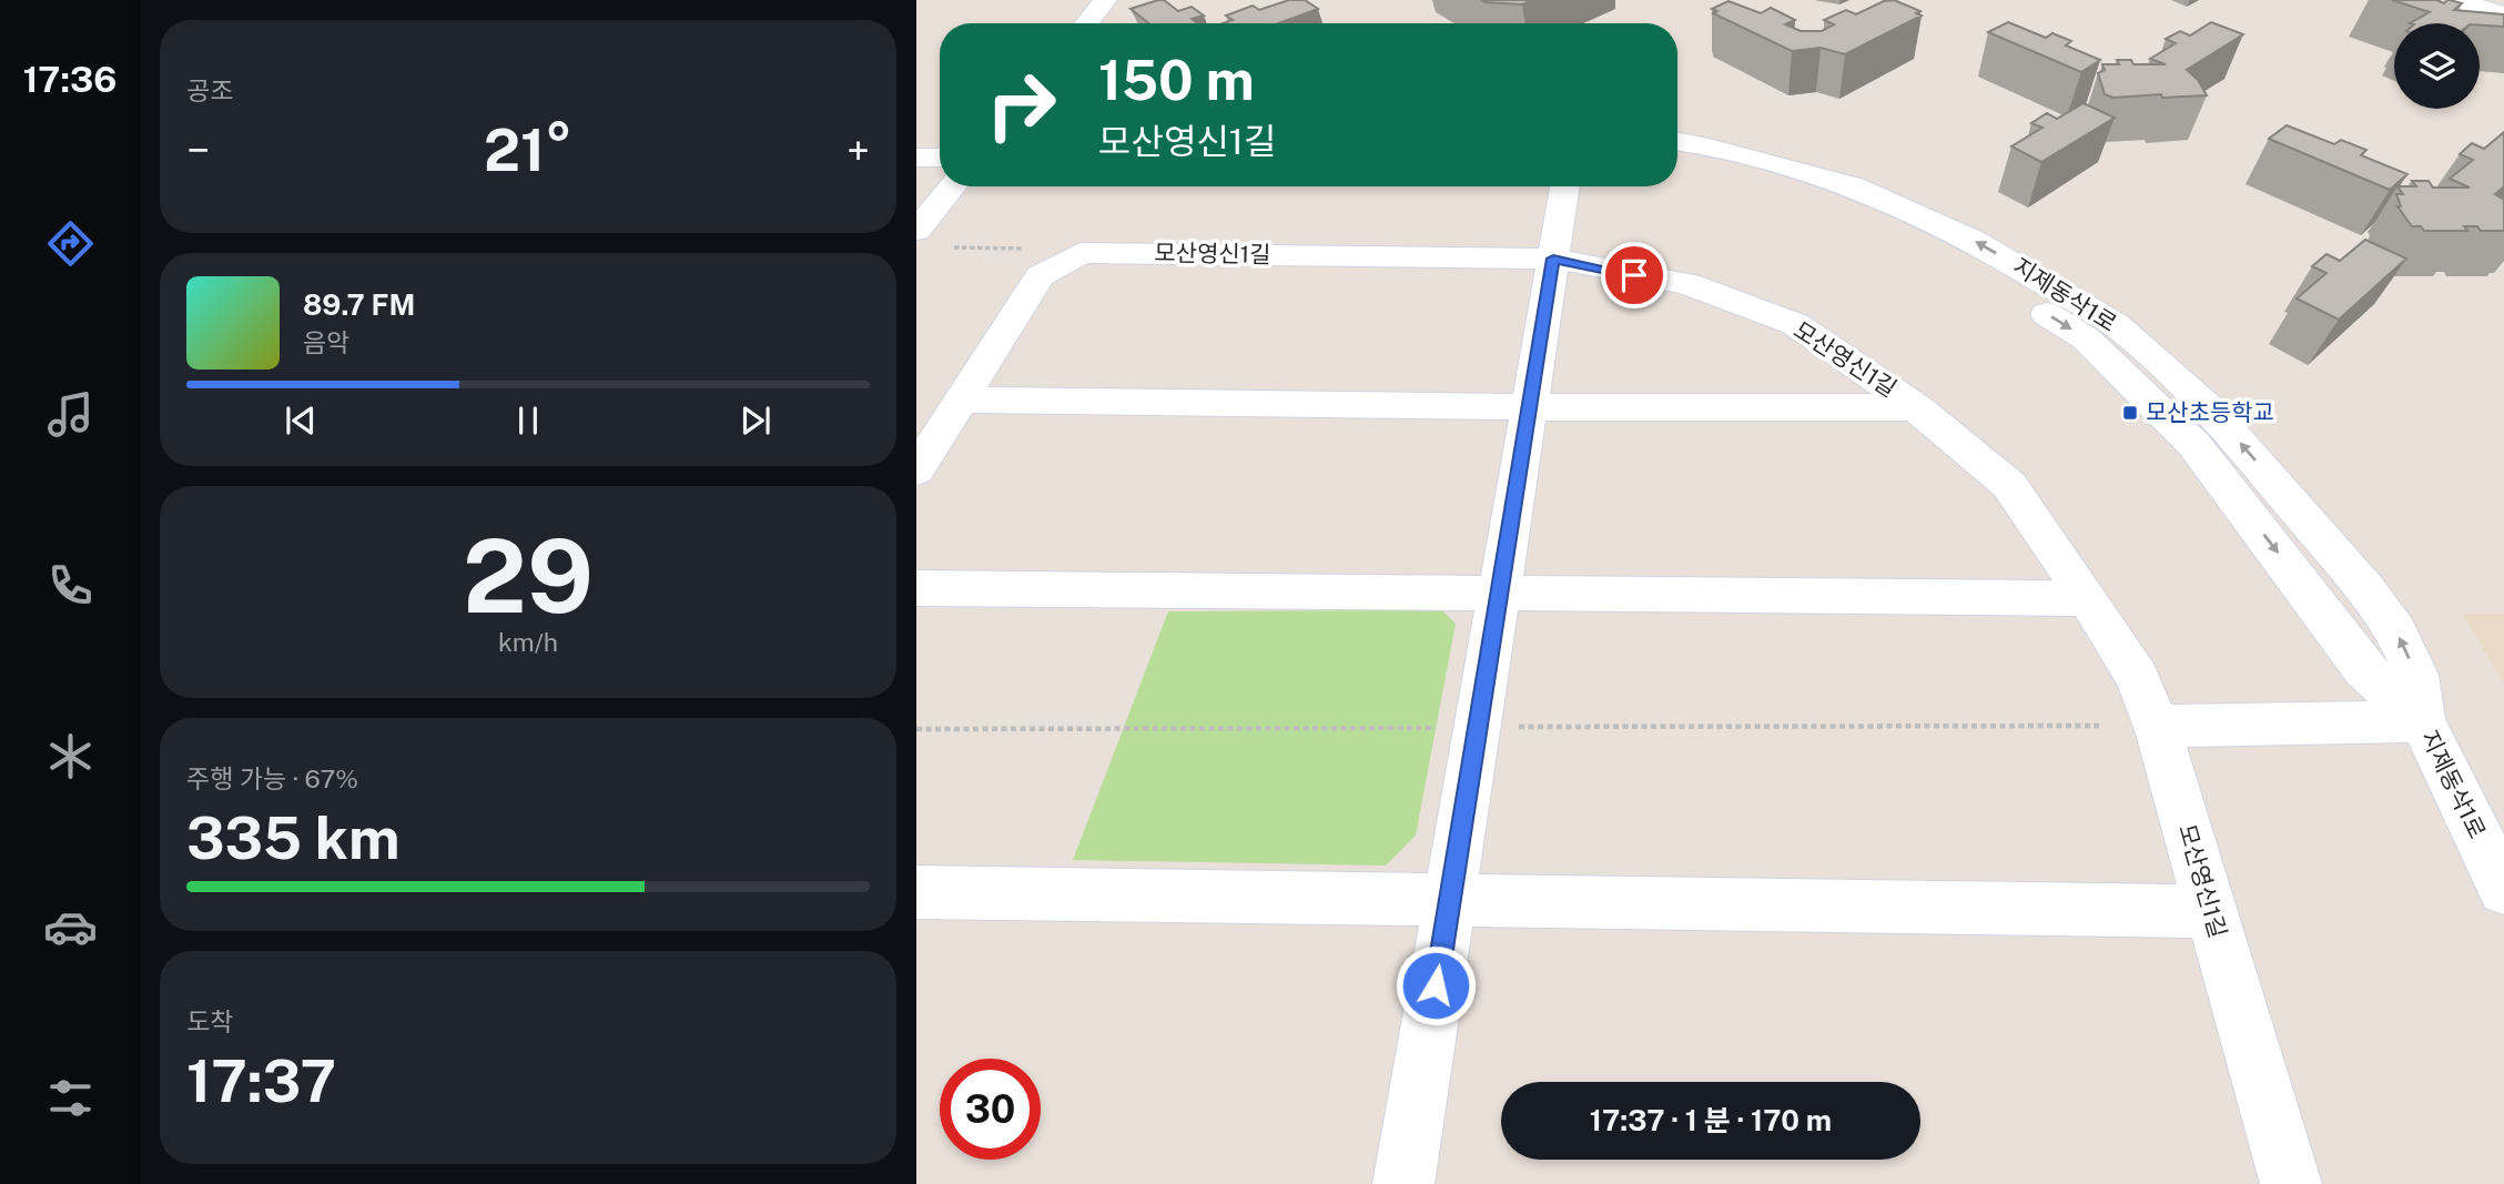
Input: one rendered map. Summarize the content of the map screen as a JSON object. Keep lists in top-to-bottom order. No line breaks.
{"streets":{"street":["모산영신1길","지제동삭1로"]},"places":{"transit":["모산초등학교"]},"page":{"tabs":"17:36","tile":["공조",["29","km/h"],["주행 가능 · 67%","335 km"],["도착","17:37"]],"turn":["150 m","모산영신1길"],"heat":["−","21°","+"],"song":["89.7 FM","음악"],"limit":"30","trip":"17:37 · 1 분 · 170 m"}}
